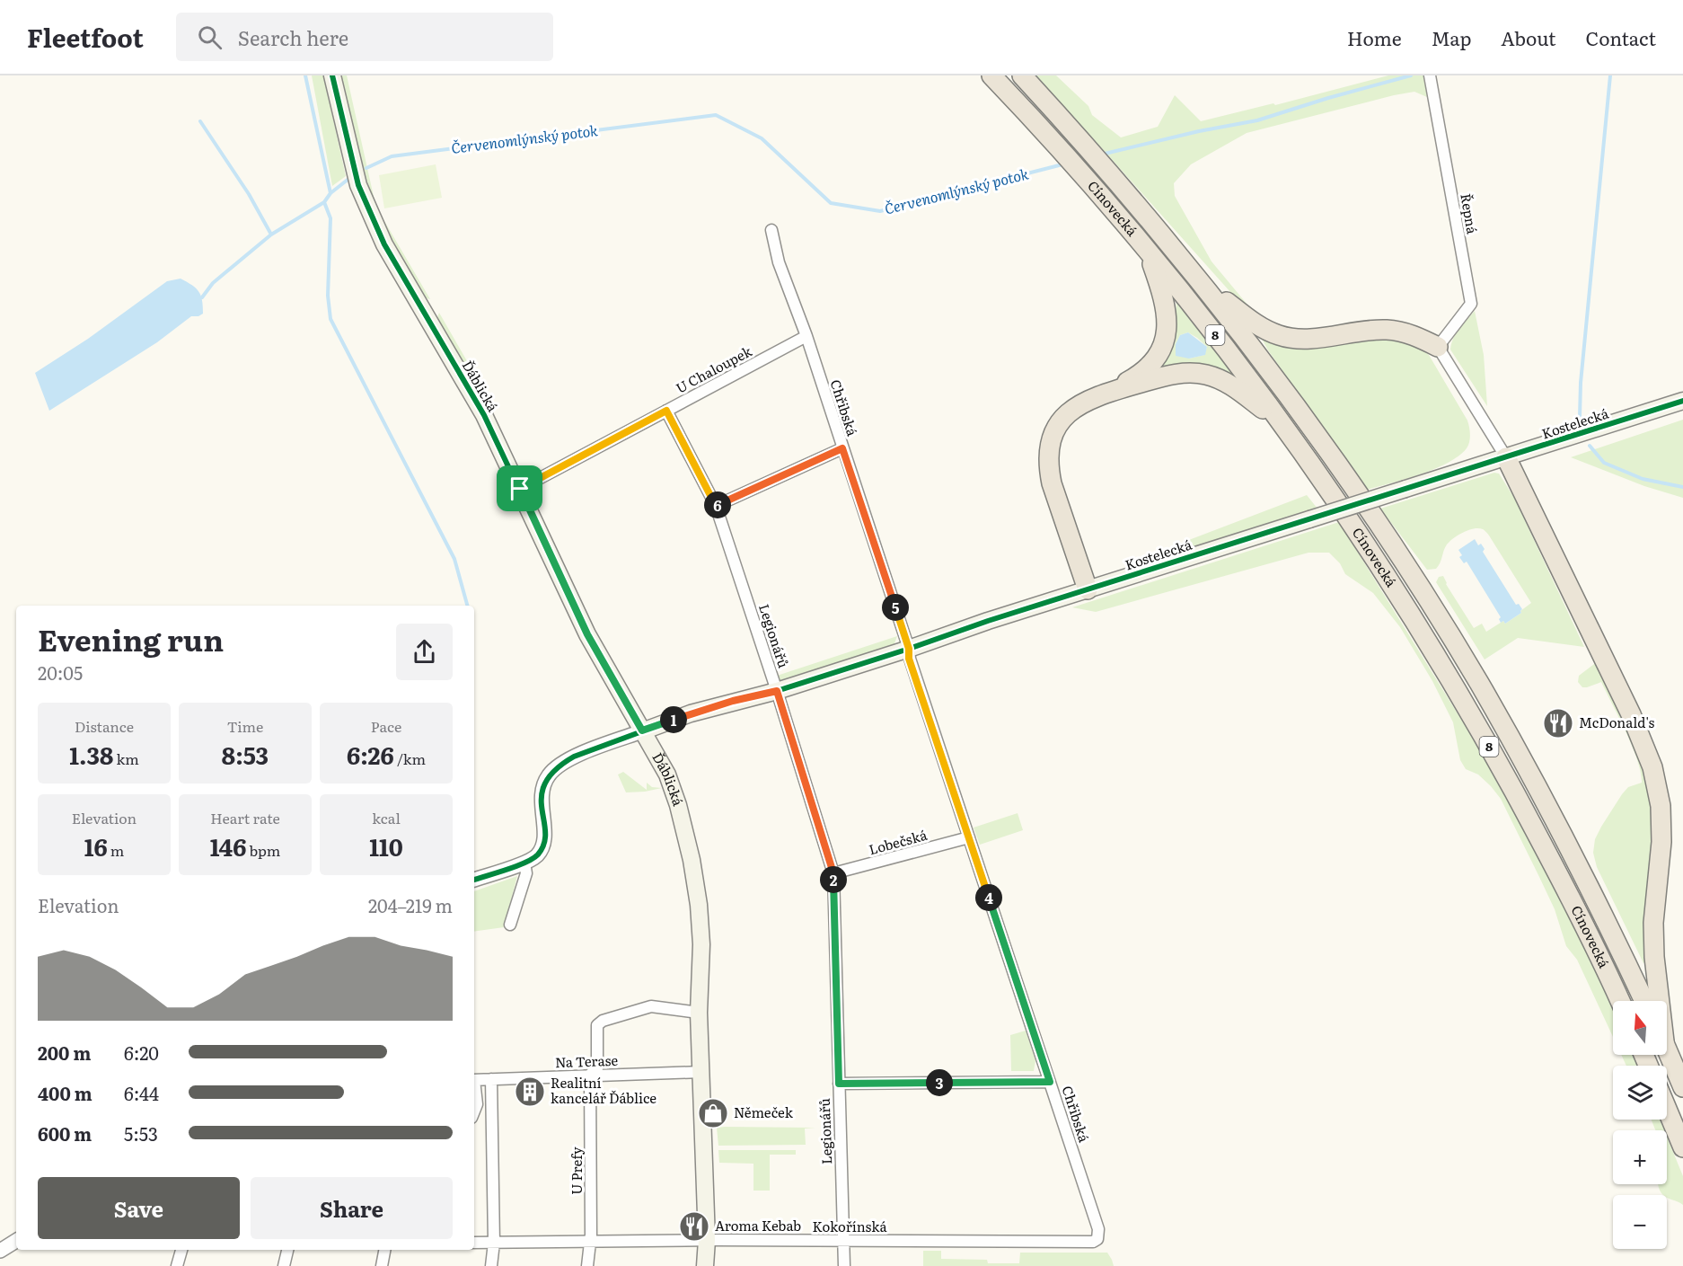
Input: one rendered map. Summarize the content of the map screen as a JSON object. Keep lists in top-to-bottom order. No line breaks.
{"streets":{"highway":["Cínovecká","8"],"main road":["Ďáblická","Kostelecká"],"street":["Řepná","U Chaloupek","Chřibská","Legionářů","Lobečská","Na Terase","U Prefy","Kokořínská"]},"crossings":[["U Chaloupek","Ďáblická"],["U Chaloupek","Chřibská"],["U Chaloupek","Legionářů"],["Ďáblická","Kostelecká"],["Ďáblická","Na Terase"],["Ďáblická","U Prefy"],["Ďáblická","Kokořínská"],["Chřibská","Kostelecká"],["Chřibská","Lobečská"],["Chřibská","Kokořínská"],["Kostelecká","Legionářů"],["Legionářů","Lobečská"],["Legionářů","Kokořínská"],["Na Terase","U Prefy"],["U Prefy","Kokořínská"]],"water":["Červenomlýnský potok"],"places":{"restaurant":["McDonald's","Aroma Kebab"],"building":["Realitní kancelář Ďáblice"],"shop":["Němeček"]},"north":"top","page":{"header":"Fleetfoot","search":"Search here","nav":["Home","Map","About","Contact"],"pins":["6","5","1","2","4","3"],"heading":["Evening run","20:05"],"stats":[["Distance","1.38 km"],["Time","8:53"],["Pace","6:26 /km"],["Elevation","16 m"],["Heart rate","146 bpm"],["kcal","110"]],"chart":["Elevation","204–219 m"],"map_buttons":["+","−"],"list":[{"name":"200 m","note":"6:20"},{"name":"400 m","note":"6:44"},{"name":"600 m","note":"5:53"}],"buttons":["Save","Share"]}}
